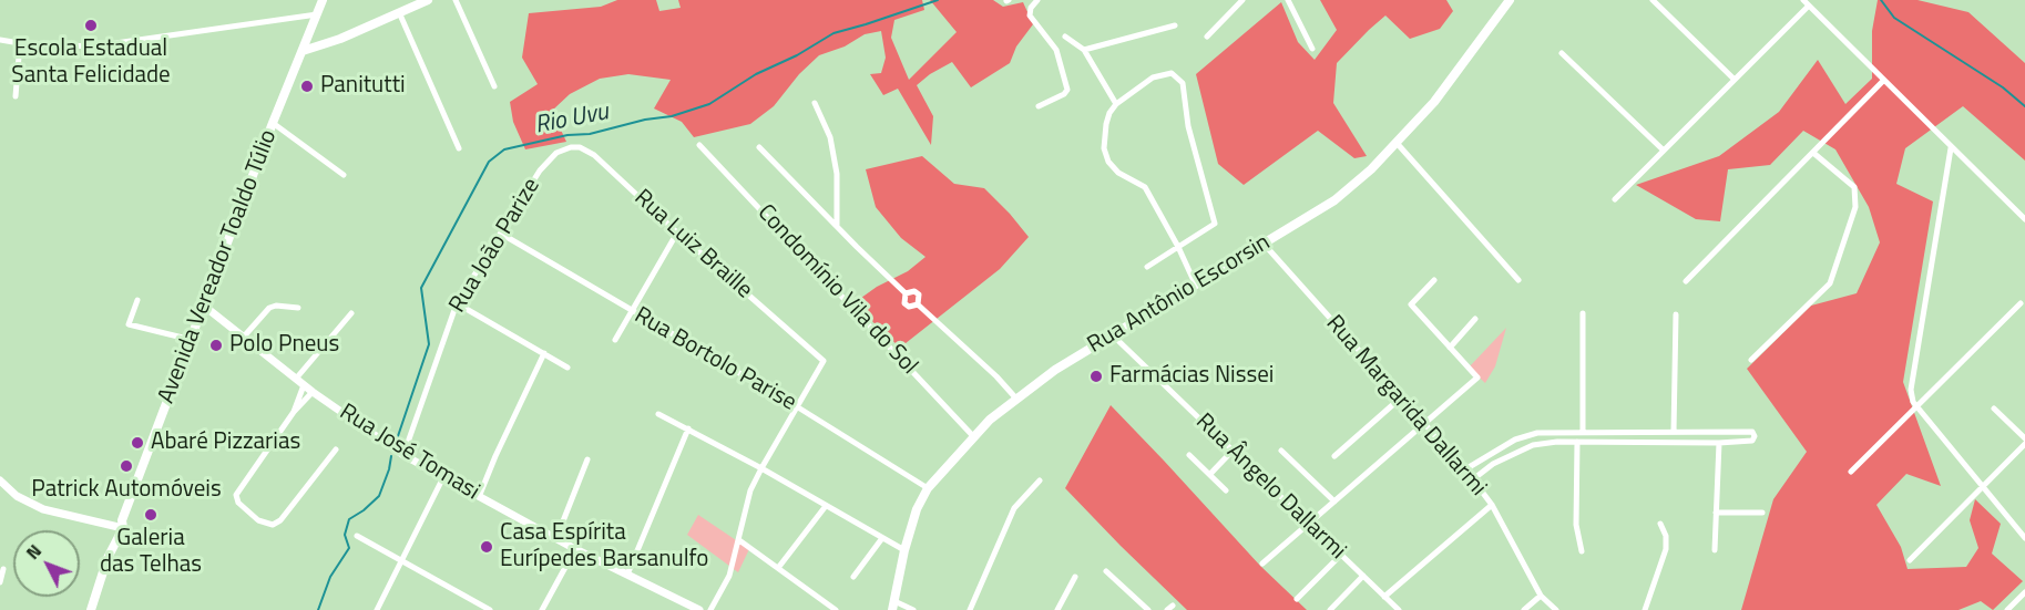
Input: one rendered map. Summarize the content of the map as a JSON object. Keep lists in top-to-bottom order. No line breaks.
{"streets":{"main road":["Avenida Vereador Toaldo Túlio","Rua Antônio Escorsin"],"street":["Rua Luiz Braille","Rua João Parize","Condomínio Vila do Sol","Rua Bortolo Parise","Rua Margarida Dallarmi","Rua José Tomasi","Rua Ângelo Dallarmi"]},"crossings":[["Rua Luiz Braille","Rua João Parize"],["Rua Luiz Braille","Rua Bortolo Parise"],["Rua João Parize","Rua Bortolo Parise"],["Rua João Parize","Rua José Tomasi"],["Avenida Vereador Toaldo Túlio","Rua José Tomasi"],["Condomínio Vila do Sol","Rua Antônio Escorsin"],["Rua Antônio Escorsin","Rua Bortolo Parise"],["Rua Antônio Escorsin","Rua Margarida Dallarmi"],["Rua Antônio Escorsin","Rua Ângelo Dallarmi"]],"water":["Rio Uvu"],"places":["Escola Estadual Santa Felicidade","Panitutti","Polo Pneus","Farmácias Nissei","Abaré Pizzarias","Patrick Automóveis","Galeria das Telhas","Casa Espírita Eurípedes Barsanulfo"],"north":"top left"}
